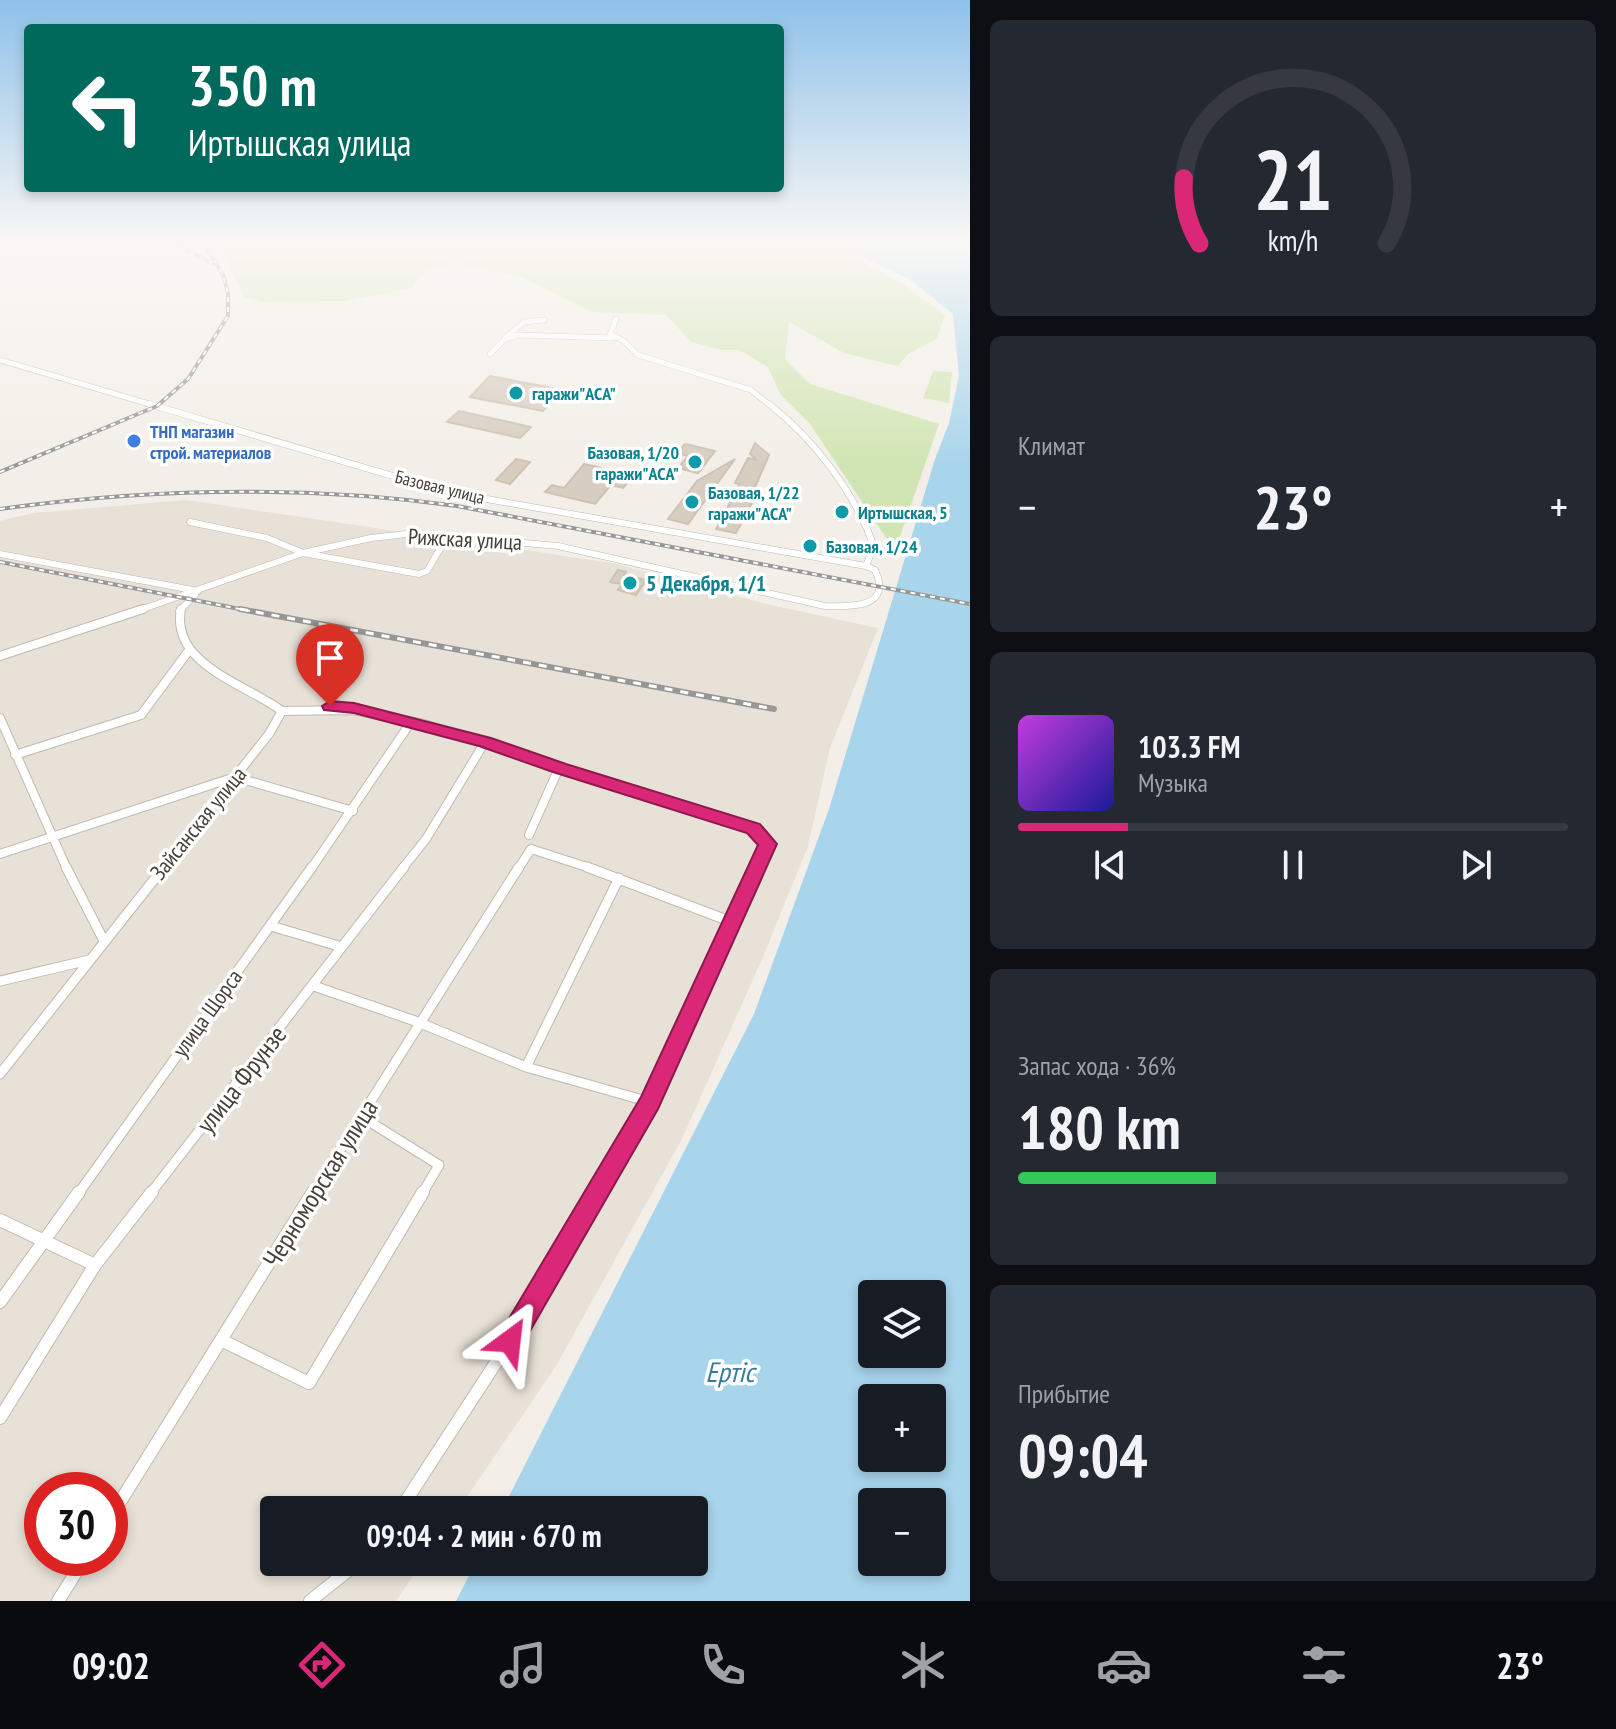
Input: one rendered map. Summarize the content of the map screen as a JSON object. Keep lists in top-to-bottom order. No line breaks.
{"streets":{"street":["Базовая улица","Рижская улица","Зайсанская улица","улица Щорса","улица Фрунзе","Черноморская улица"]},"crossings":[["Базовая улица","Рижская улица"]],"water":["Ертіс"],"places":["гаражи\"ACА\"","ТНП магазин строй. материалов","Базовая, 1/20 гаражи\"ACА\"","Базовая, 1/22 гаражи\"ACА\"","Иртышская, 5","Базовая, 1/24","5 Декабря, 1/1"],"page":{"turn":["350 m","Иртышская улица"],"tile":["Климат",["Запас хода · 36%","180 km"],["Прибытие","09:04"]],"heat":["−","23°","+"],"song":["103.3 FM","Музыка"],"map_buttons":["+","−"],"limit":"30","trip":"09:04 · 2 мин · 670 m","tabs":["09:02","23°"],"gauge":["21","km/h"]}}
